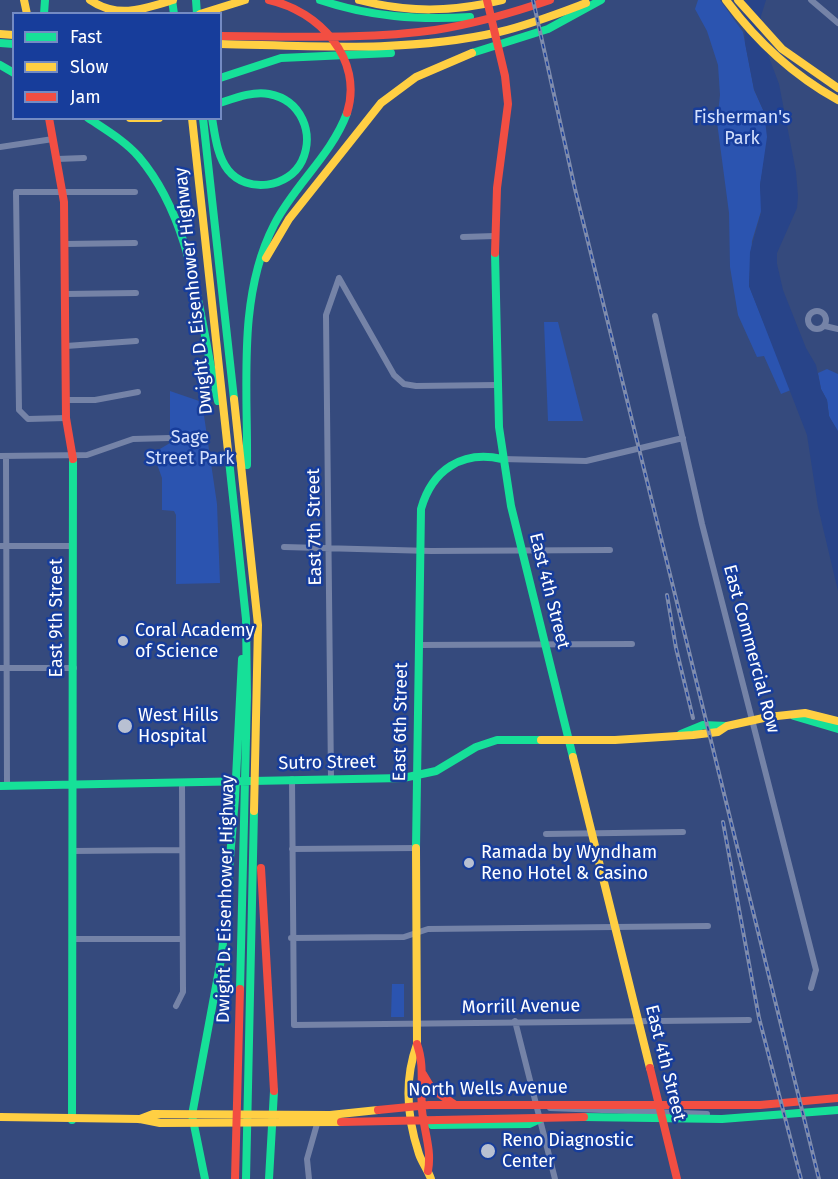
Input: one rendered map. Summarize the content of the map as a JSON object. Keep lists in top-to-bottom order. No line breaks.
{"streets":{"main road":["Dwight D. Eisenhower Highway","East 4th Street","East 9th Street","East 6th Street","Sutro Street","North Wells Avenue"],"street":["East 7th Street","East Commercial Row","Morrill Avenue"]},"crossings":[["East 7th Street","East 4th Street"],["East 7th Street","Sutro Street"],["East 4th Street","East 6th Street"],["East 4th Street","Sutro Street"],["East 4th Street","Morrill Avenue"],["East 9th Street","Sutro Street"],["East 9th Street","North Wells Avenue"],["East Commercial Row","Sutro Street"],["East 6th Street","Sutro Street"],["East 6th Street","Morrill Avenue"],["East 6th Street","North Wells Avenue"]],"parks":["Fisherman's Park","Sage Street Park"],"places":["Coral Academy of Science","West Hills Hospital","Ramada by Wyndham Reno Hotel & Casino","Reno Diagnostic Center"],"legend":["Fast","Slow","Jam"]}
